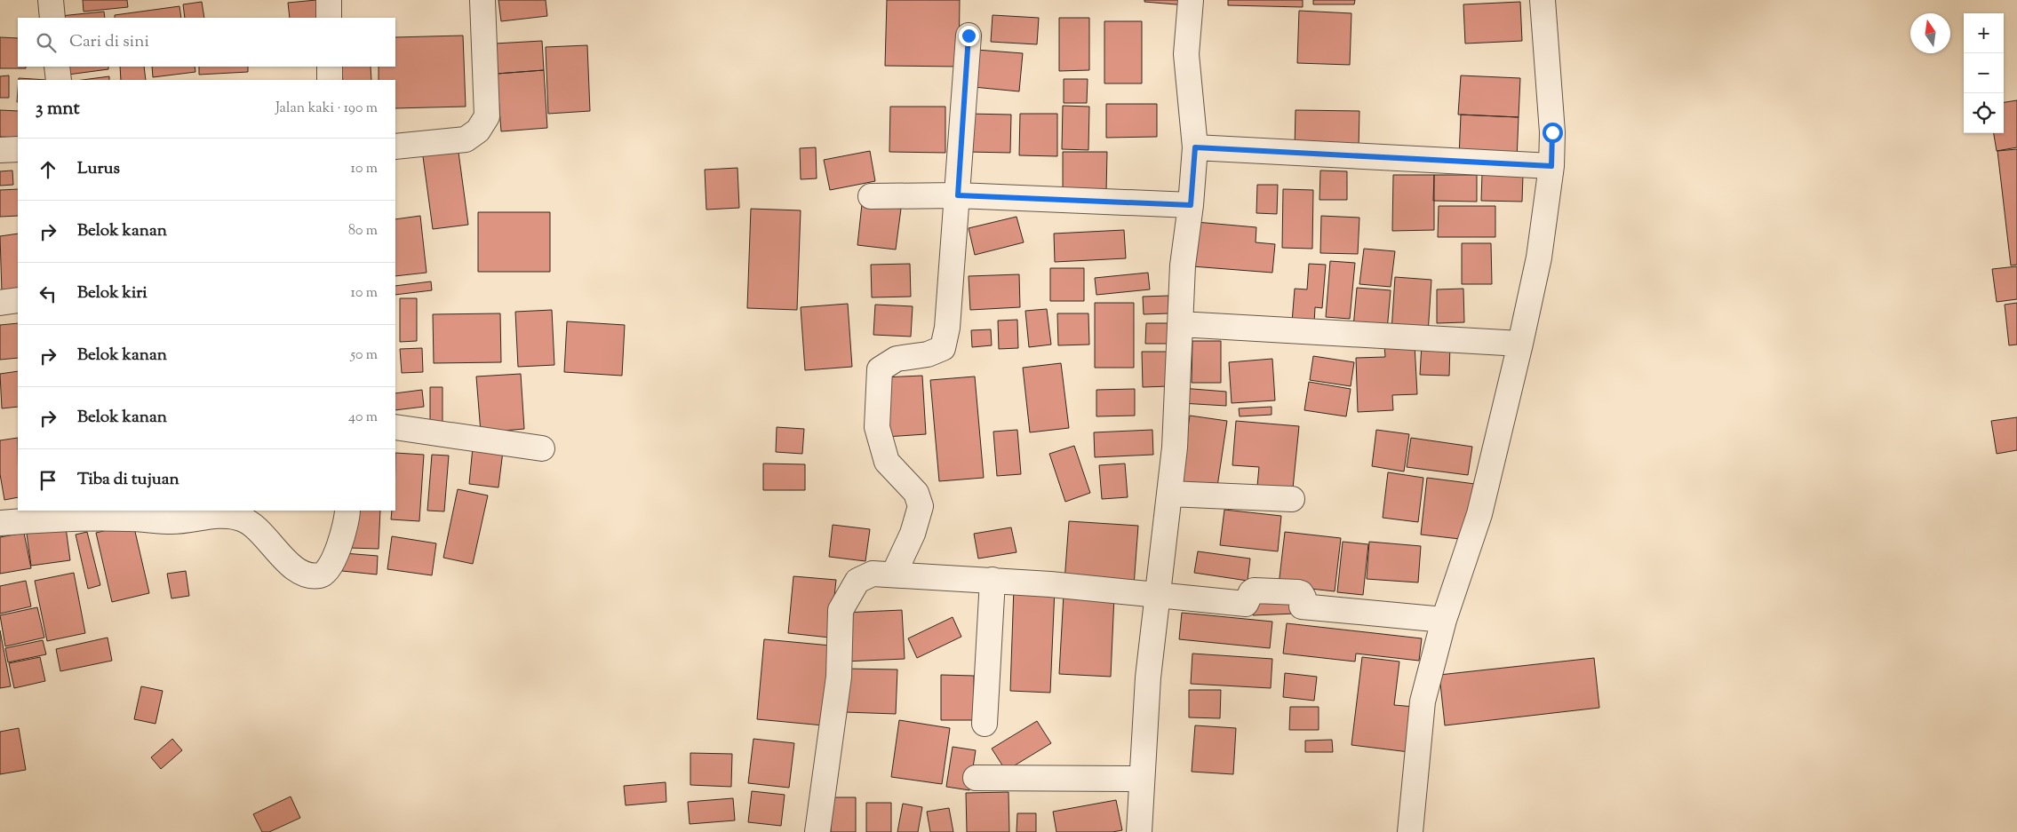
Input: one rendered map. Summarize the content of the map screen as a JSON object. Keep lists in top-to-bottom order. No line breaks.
{"north":"top","page":{"map_buttons":["+","−"],"search":"Cari di sini","heading":["3 mnt","Jalan kaki · 190 m"],"list":[["Lurus","10 m"],["Belok kanan","80 m"],["Belok kiri","10 m"],["Belok kanan","50 m"],["Belok kanan","40 m"],"Tiba di tujuan"]}}
